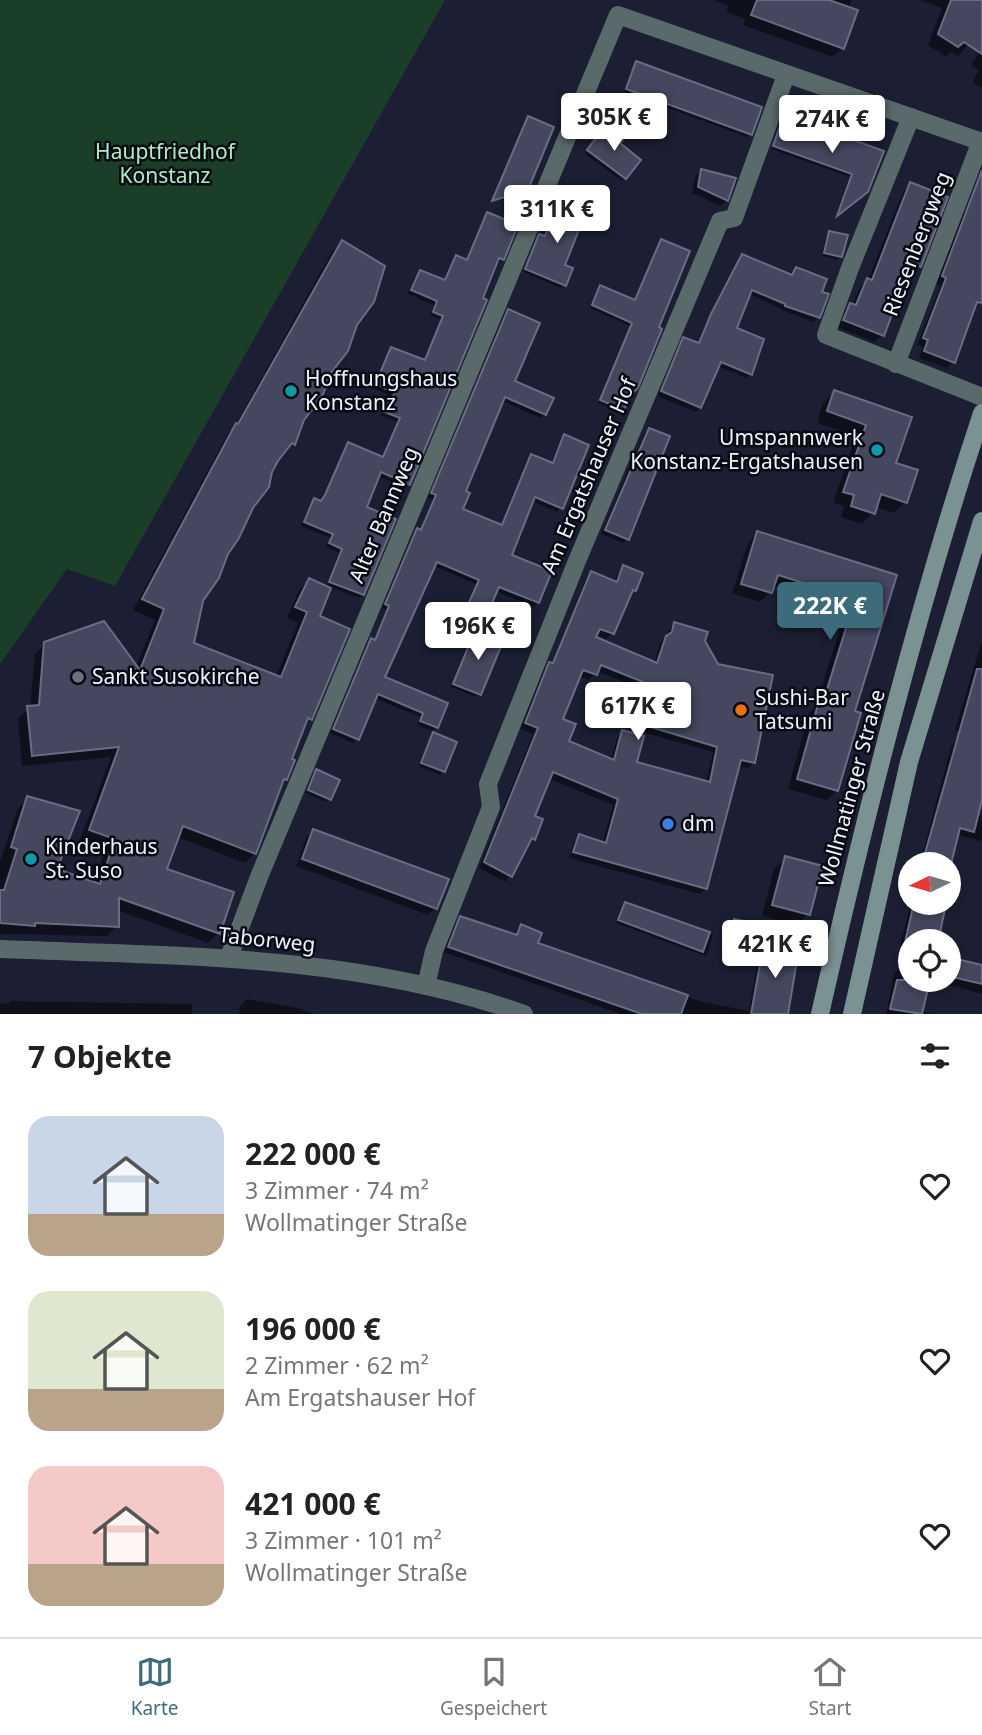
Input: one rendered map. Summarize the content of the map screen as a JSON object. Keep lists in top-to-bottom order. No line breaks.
{"streets":{"main road":["Wollmatinger Straße"],"street":["Riesenbergweg","Am Ergatshauser Hof","Alter Bannweg","Taborweg"]},"crossings":[["Riesenbergweg","Am Ergatshauser Hof"],["Riesenbergweg","Alter Bannweg"],["Am Ergatshauser Hof","Taborweg"],["Alter Bannweg","Taborweg"]],"parks":["Hauptfriedhof Konstanz"],"places":["Hoffnungshaus Konstanz","Umspannwerk Konstanz-Ergatshausen","Sankt Susokirche","Sushi-Bar Tatsumi","dm","Kinderhaus St. Suso"],"north":"left","page":{"price":["305K €","274K €","311K €","222K €","196K €","617K €","421K €"],"heading":"7 Objekte","list":[{"name":"222 000 €","note":"3 Zimmer · 74 m² · Wollmatinger Straße"},{"name":"196 000 €","note":"2 Zimmer · 62 m² · Am Ergatshauser Hof"},{"name":"421 000 €","note":"3 Zimmer · 101 m² · Wollmatinger Straße"}],"tabs":["Karte","Gespeichert","Start"]}}
